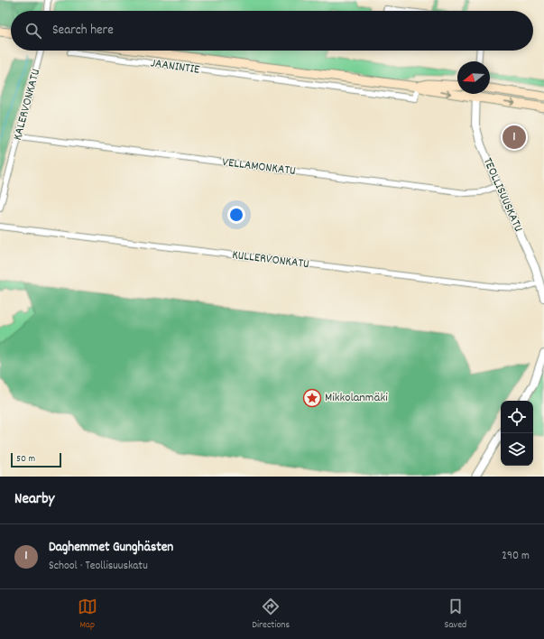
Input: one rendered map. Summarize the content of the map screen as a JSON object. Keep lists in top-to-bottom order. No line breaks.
{"streets":{"main road":["JAANINTIE"],"street":["KALERVONKATU","VELLAMONKATU","TEOLLISUUSKATU","KULLERVONKATU"]},"crossings":[["JAANINTIE","TEOLLISUUSKATU"],["KALERVONKATU","VELLAMONKATU"],["VELLAMONKATU","TEOLLISUUSKATU"],["TEOLLISUUSKATU","KULLERVONKATU"]],"places":{"place":["Mikkolanmäki"]},"scale_bar":"50 m","north":"left","page":{"search":"Search here","pins":"1","scale":"50 m","heading":"Nearby","list":[{"mark":"1","name":"Daghemmet Gunghästen","note":"School · Teollisuuskatu","value":"290 m"}],"nav":["Map","Directions","Saved"]}}
